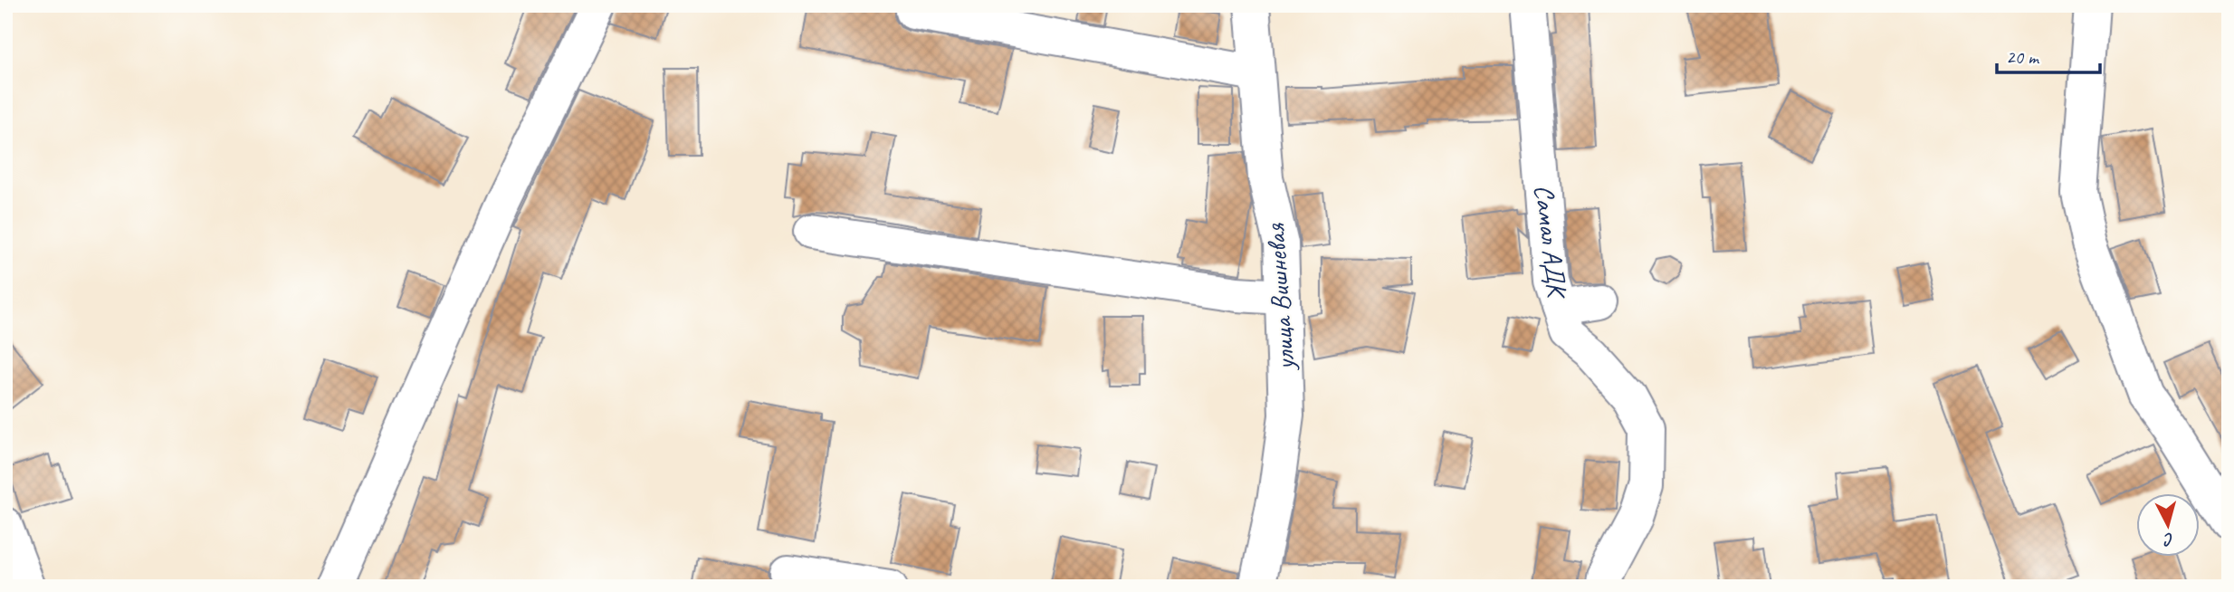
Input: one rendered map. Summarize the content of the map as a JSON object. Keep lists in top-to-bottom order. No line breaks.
{"streets":{"street":["Самал АДК","улица Вишневая"]},"scale_bar":"20 m","north":"bottom"}
